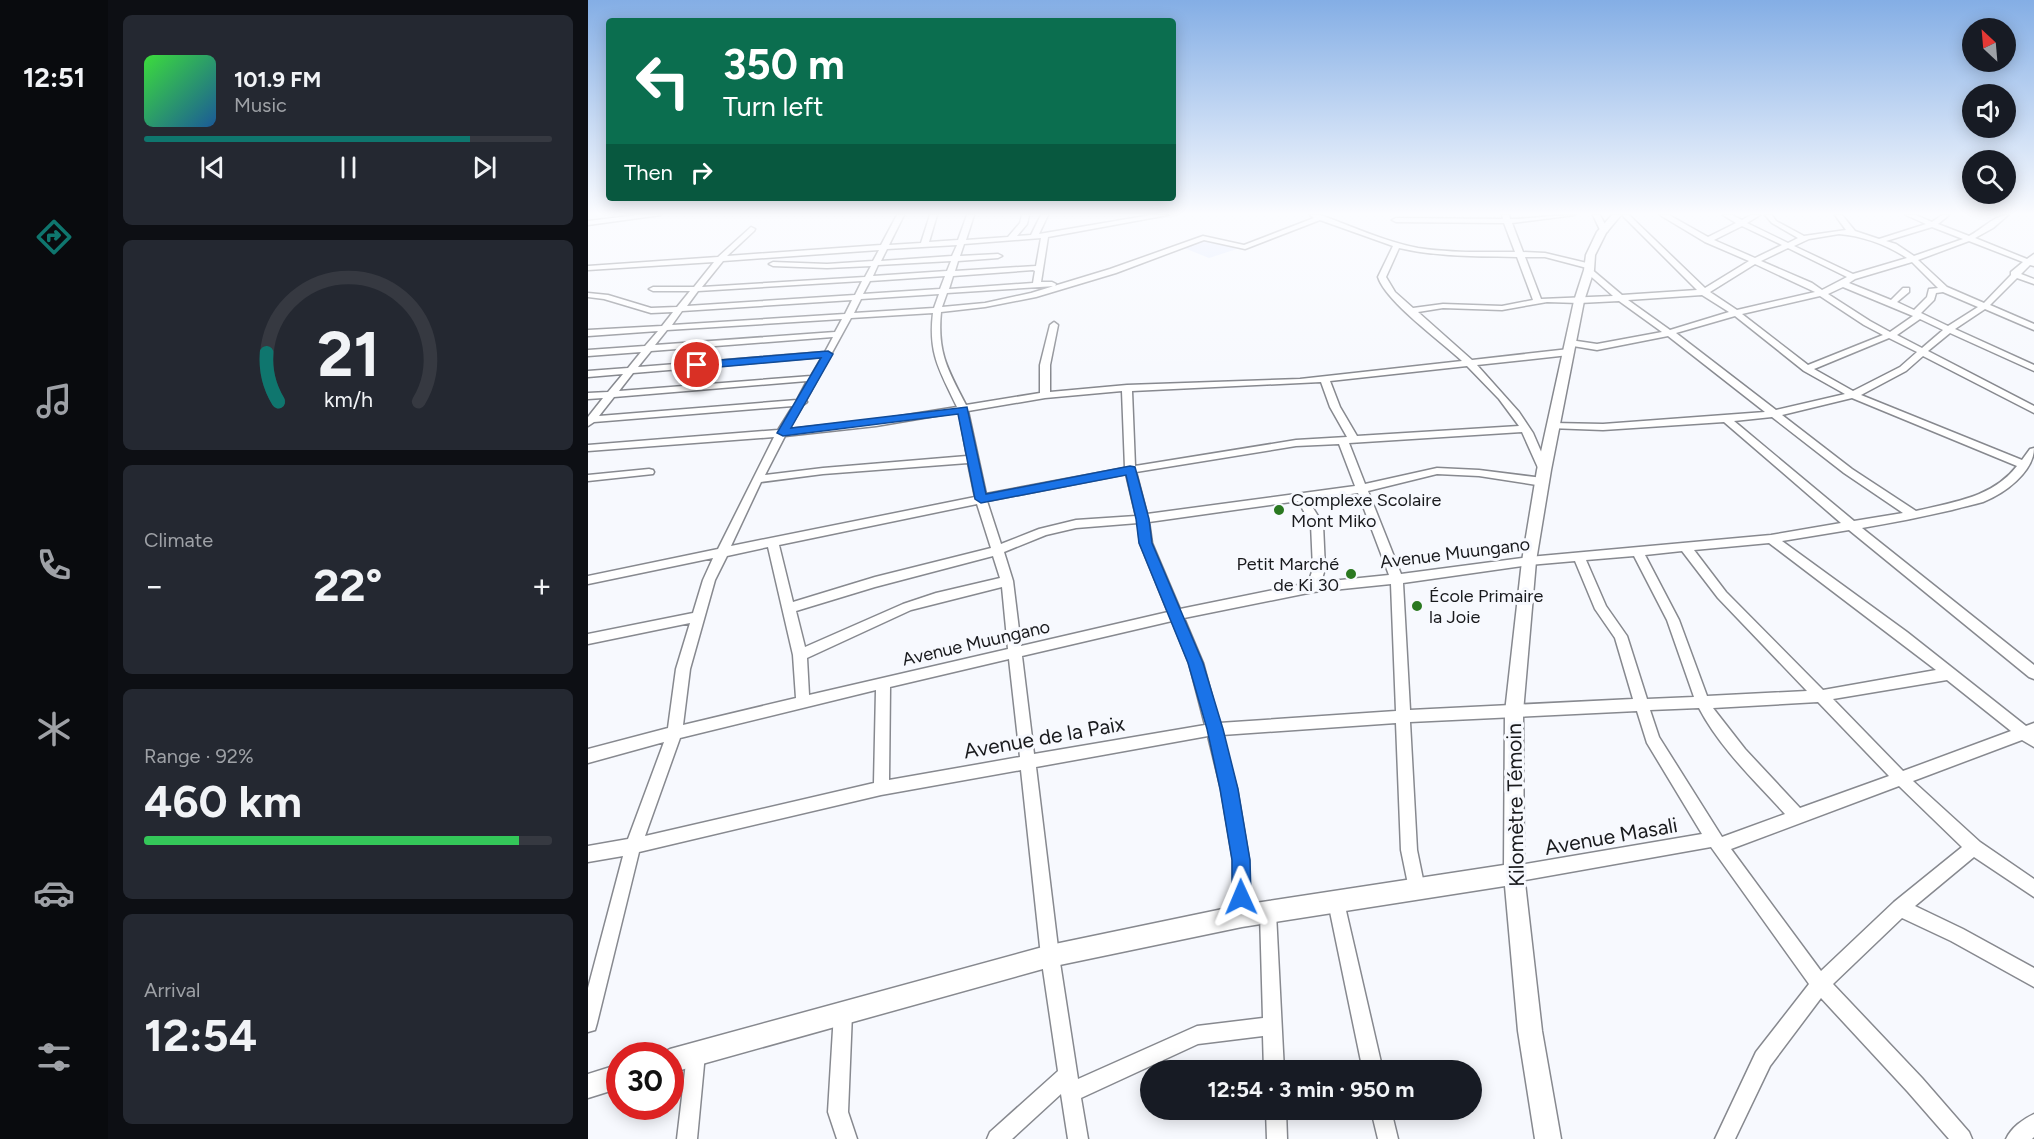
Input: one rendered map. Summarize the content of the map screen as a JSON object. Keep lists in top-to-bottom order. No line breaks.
{"streets":{"main road":["Kilomètre Témoin"],"street":["Avenue Muungano","Avenue de la Paix","Avenue Masali"]},"crossings":[["Avenue Muungano","Kilomètre Témoin"],["Avenue de la Paix","Kilomètre Témoin"],["Kilomètre Témoin","Avenue Masali"]],"places":["Complexe Scolaire Mont Miko","Petit Marché de Ki 30","École Primaire la Joie"],"north":"top left","page":{"tabs":"12:51","turn":["350 m","Turn left"],"song":["101.9 FM","Music"],"then":"Then","tile":["Climate",["Range · 92%","460 km"],["Arrival","12:54"]],"heat":["−","22°","+"],"limit":"30","trip":"12:54 · 3 min · 950 m","gauge":["21","km/h"]}}
